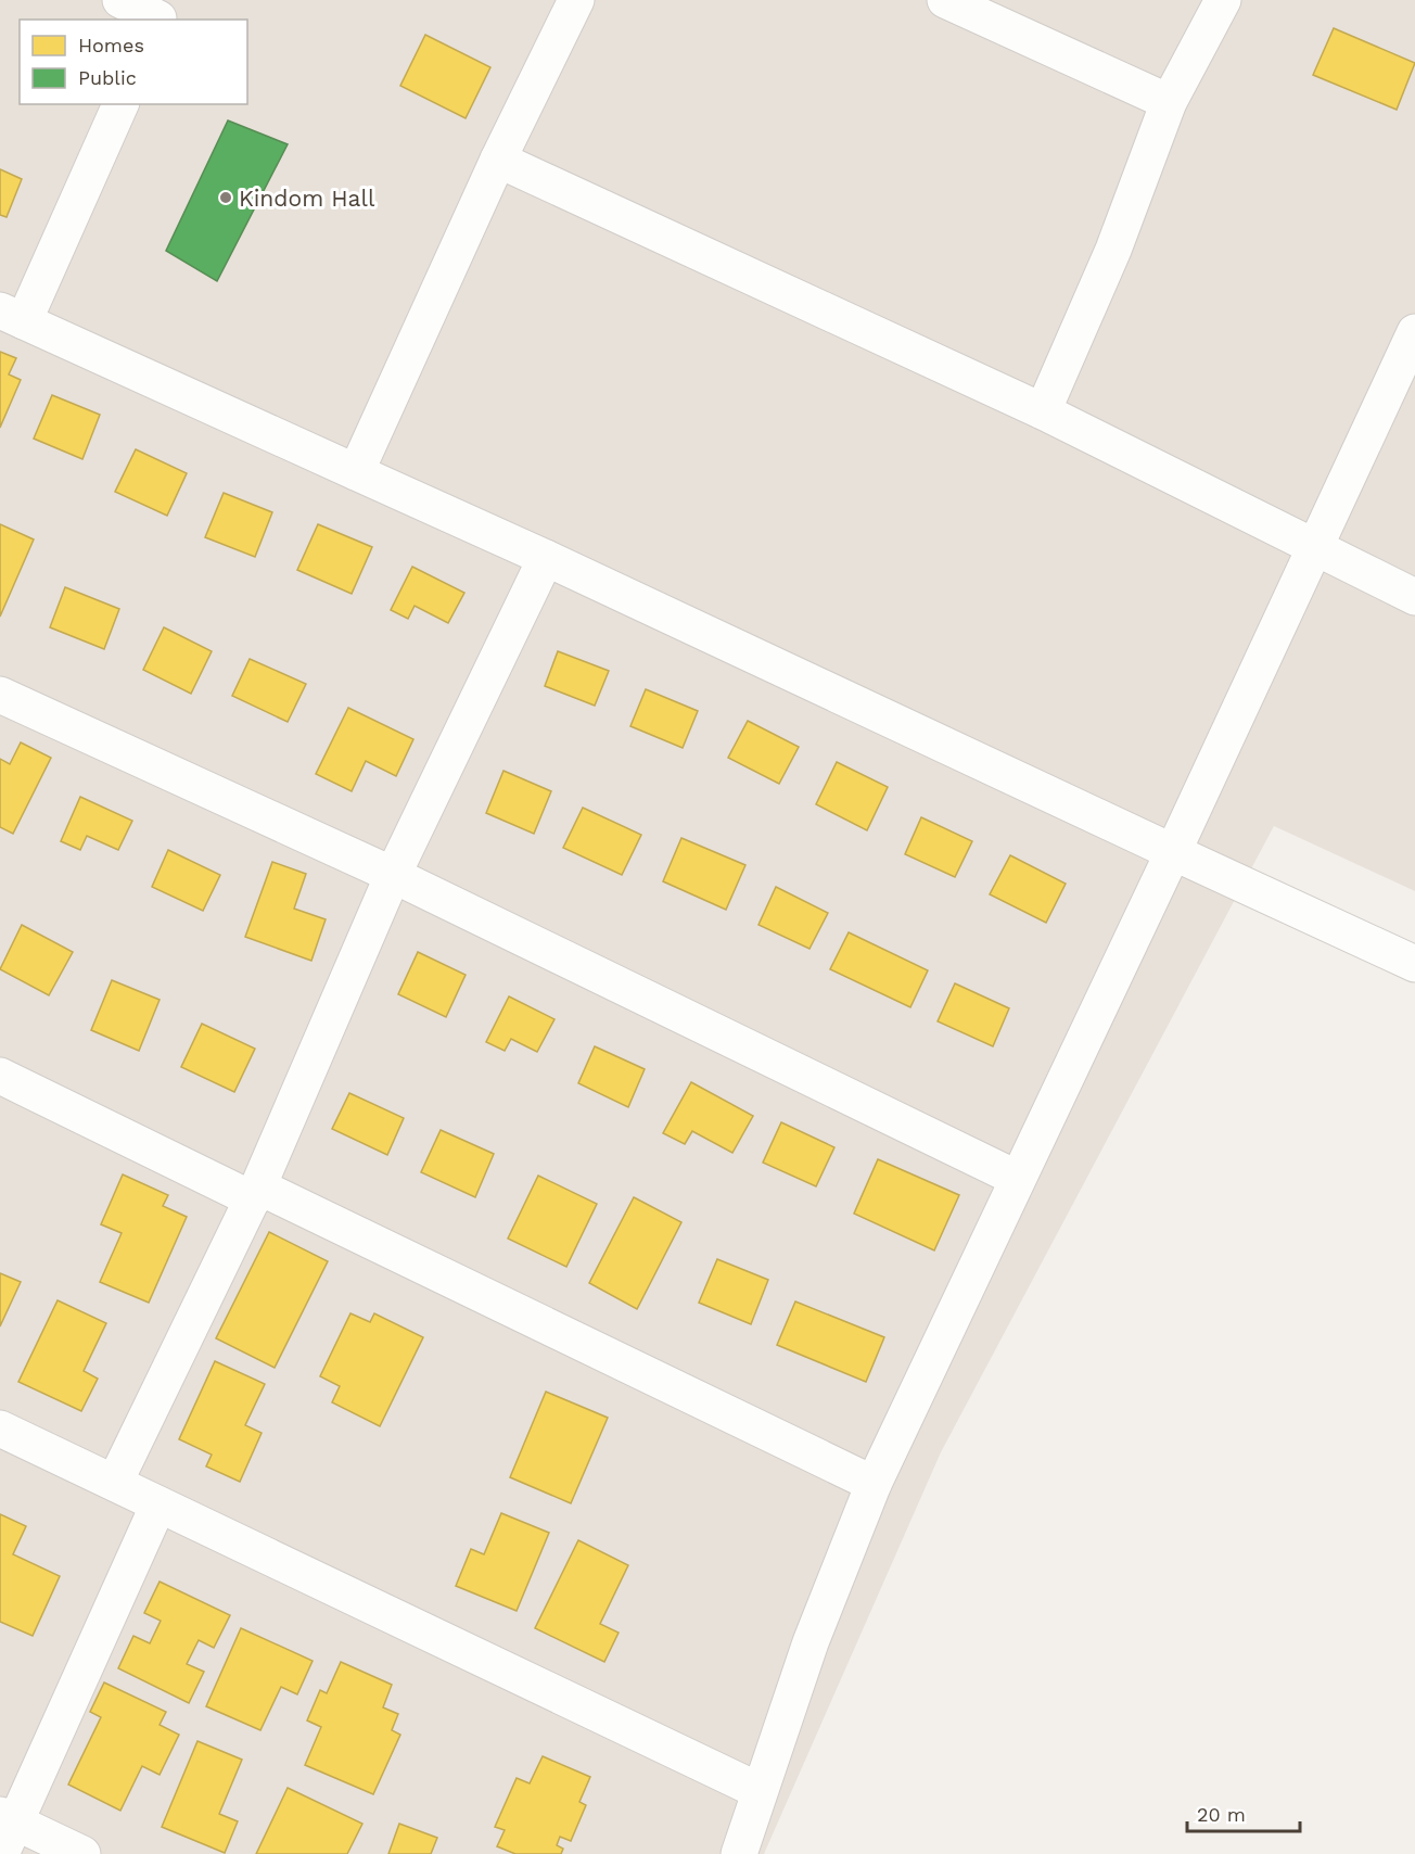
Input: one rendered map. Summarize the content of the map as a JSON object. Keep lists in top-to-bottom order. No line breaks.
{"places":["Kindom Hall"],"legend":["Homes","Public"],"scale_bar":"20 m"}
